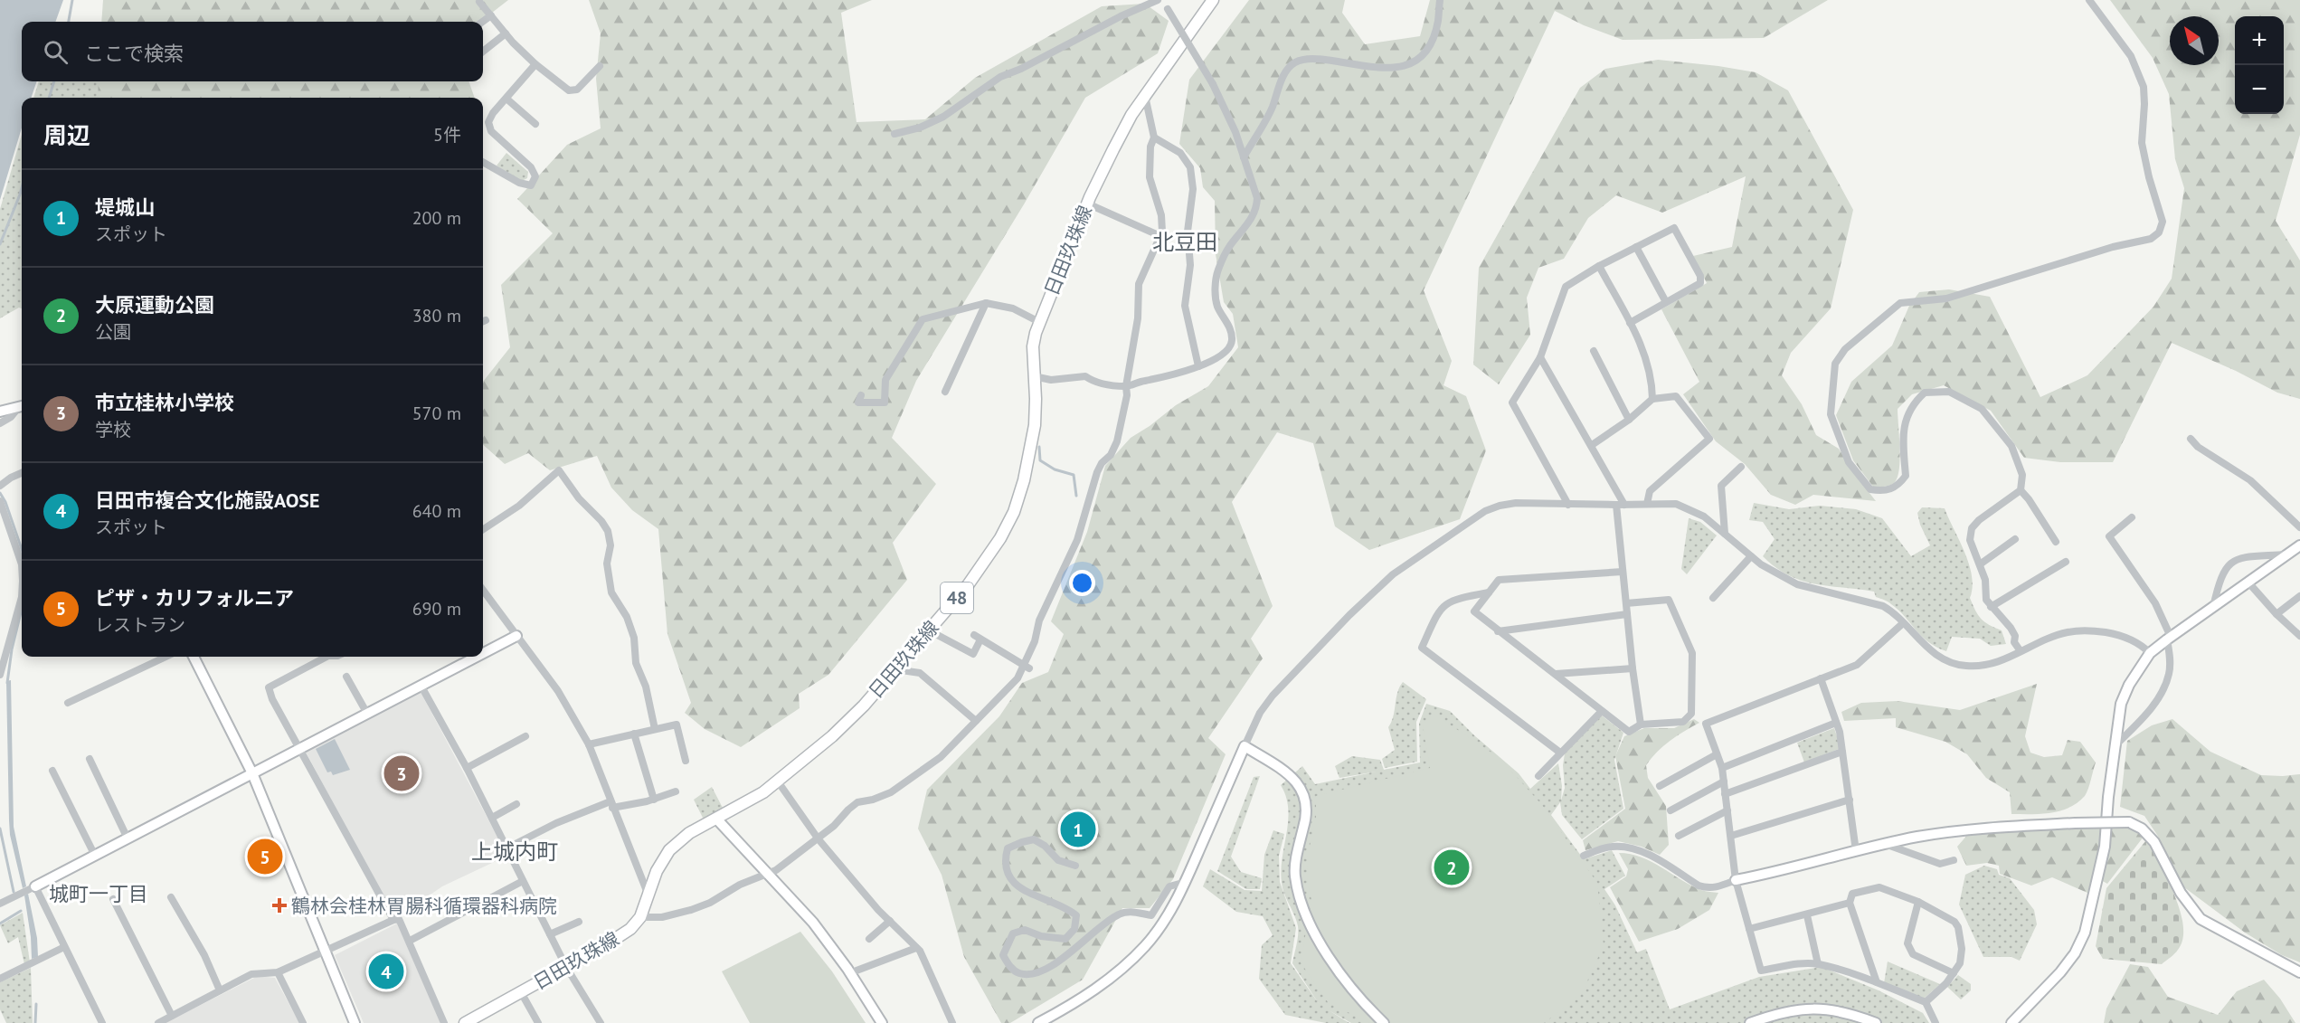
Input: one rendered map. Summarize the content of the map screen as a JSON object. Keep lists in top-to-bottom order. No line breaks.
{"streets":{"main road":["日田玖珠線","48"]},"districts":["北豆田","上城内町","城町一丁目"],"places":{"health":["鶴林会桂林胃腸科循環器科病院"]},"north":"top left","page":{"map_buttons":["+","−"],"search":"ここで検索","heading":["周辺","5件"],"list":[{"mark":"1","name":"堤城山","note":"スポット","value":"200 m"},{"mark":"2","name":"大原運動公園","note":"公園","value":"380 m"},{"mark":"3","name":"市立桂林小学校","note":"学校","value":"570 m"},{"mark":"4","name":"日田市複合文化施設AOSE","note":"スポット","value":"640 m"},{"mark":"5","name":"ピザ・カリフォルニア","note":"レストラン","value":"690 m"}],"pins":["3","1","5","2","4"]}}
